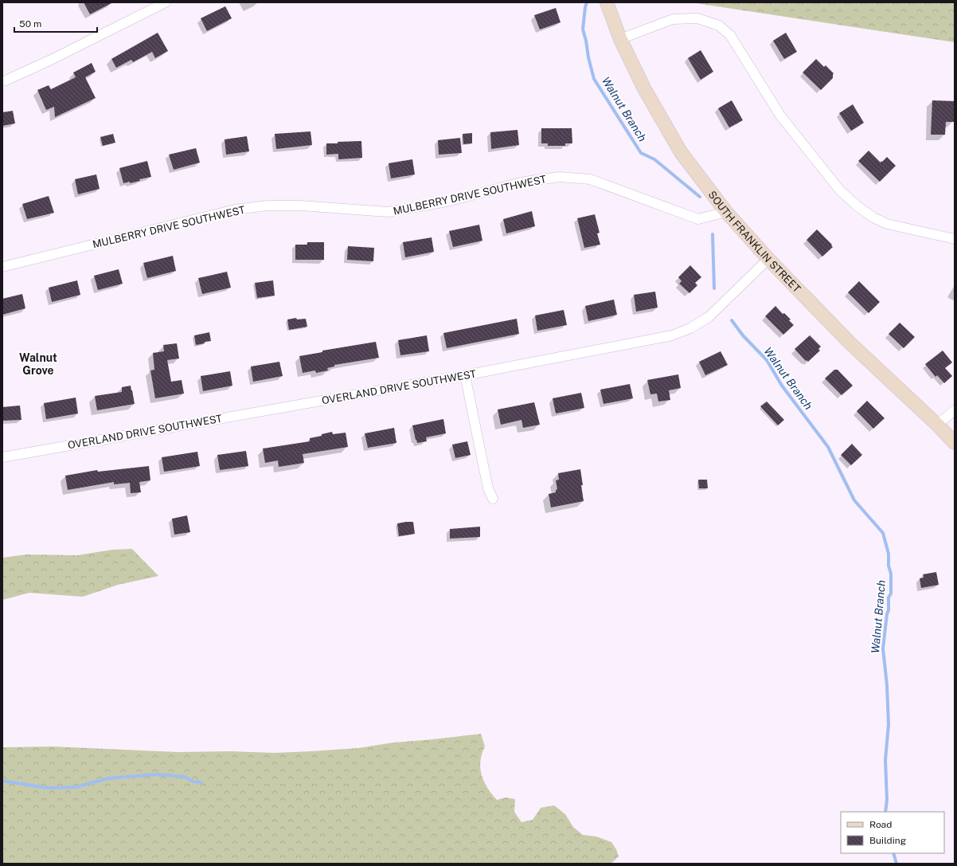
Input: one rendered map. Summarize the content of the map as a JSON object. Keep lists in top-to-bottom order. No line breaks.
{"streets":{"main road":["SOUTH FRANKLIN STREET"],"street":["MULBERRY DRIVE SOUTHWEST","OVERLAND DRIVE SOUTHWEST"]},"crossings":[["MULBERRY DRIVE SOUTHWEST","SOUTH FRANKLIN STREET"],["SOUTH FRANKLIN STREET","OVERLAND DRIVE SOUTHWEST"]],"districts":["Walnut Grove"],"water":["Walnut Branch"],"legend":["Road","Building"],"scale_bar":"50 m"}
